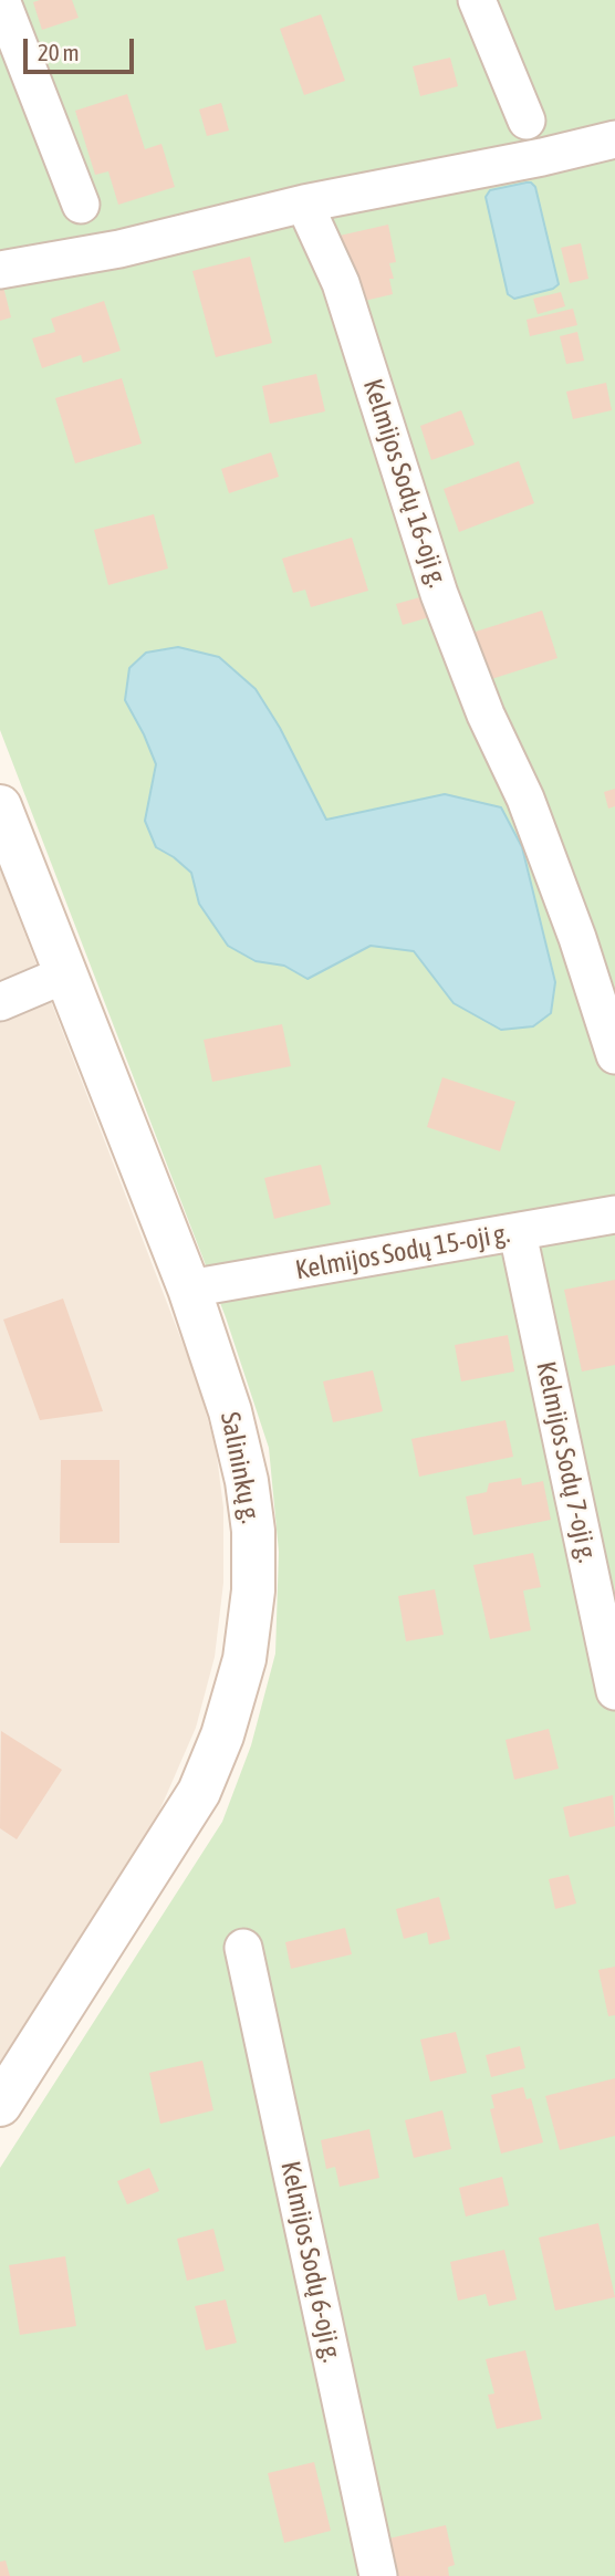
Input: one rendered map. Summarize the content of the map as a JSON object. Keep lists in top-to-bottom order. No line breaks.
{"streets":{"main road":["Salininkų g."],"street":["Kelmijos Sodų 16-oji g.","Kelmijos Sodų 15-oji g.","Kelmijos Sodų 7-oji g.","Kelmijos Sodų 6-oji g."]},"crossings":[["Kelmijos Sodų 15-oji g.","Kelmijos Sodų 7-oji g."],["Kelmijos Sodų 15-oji g.","Salininkų g."]],"scale_bar":"20 m"}
